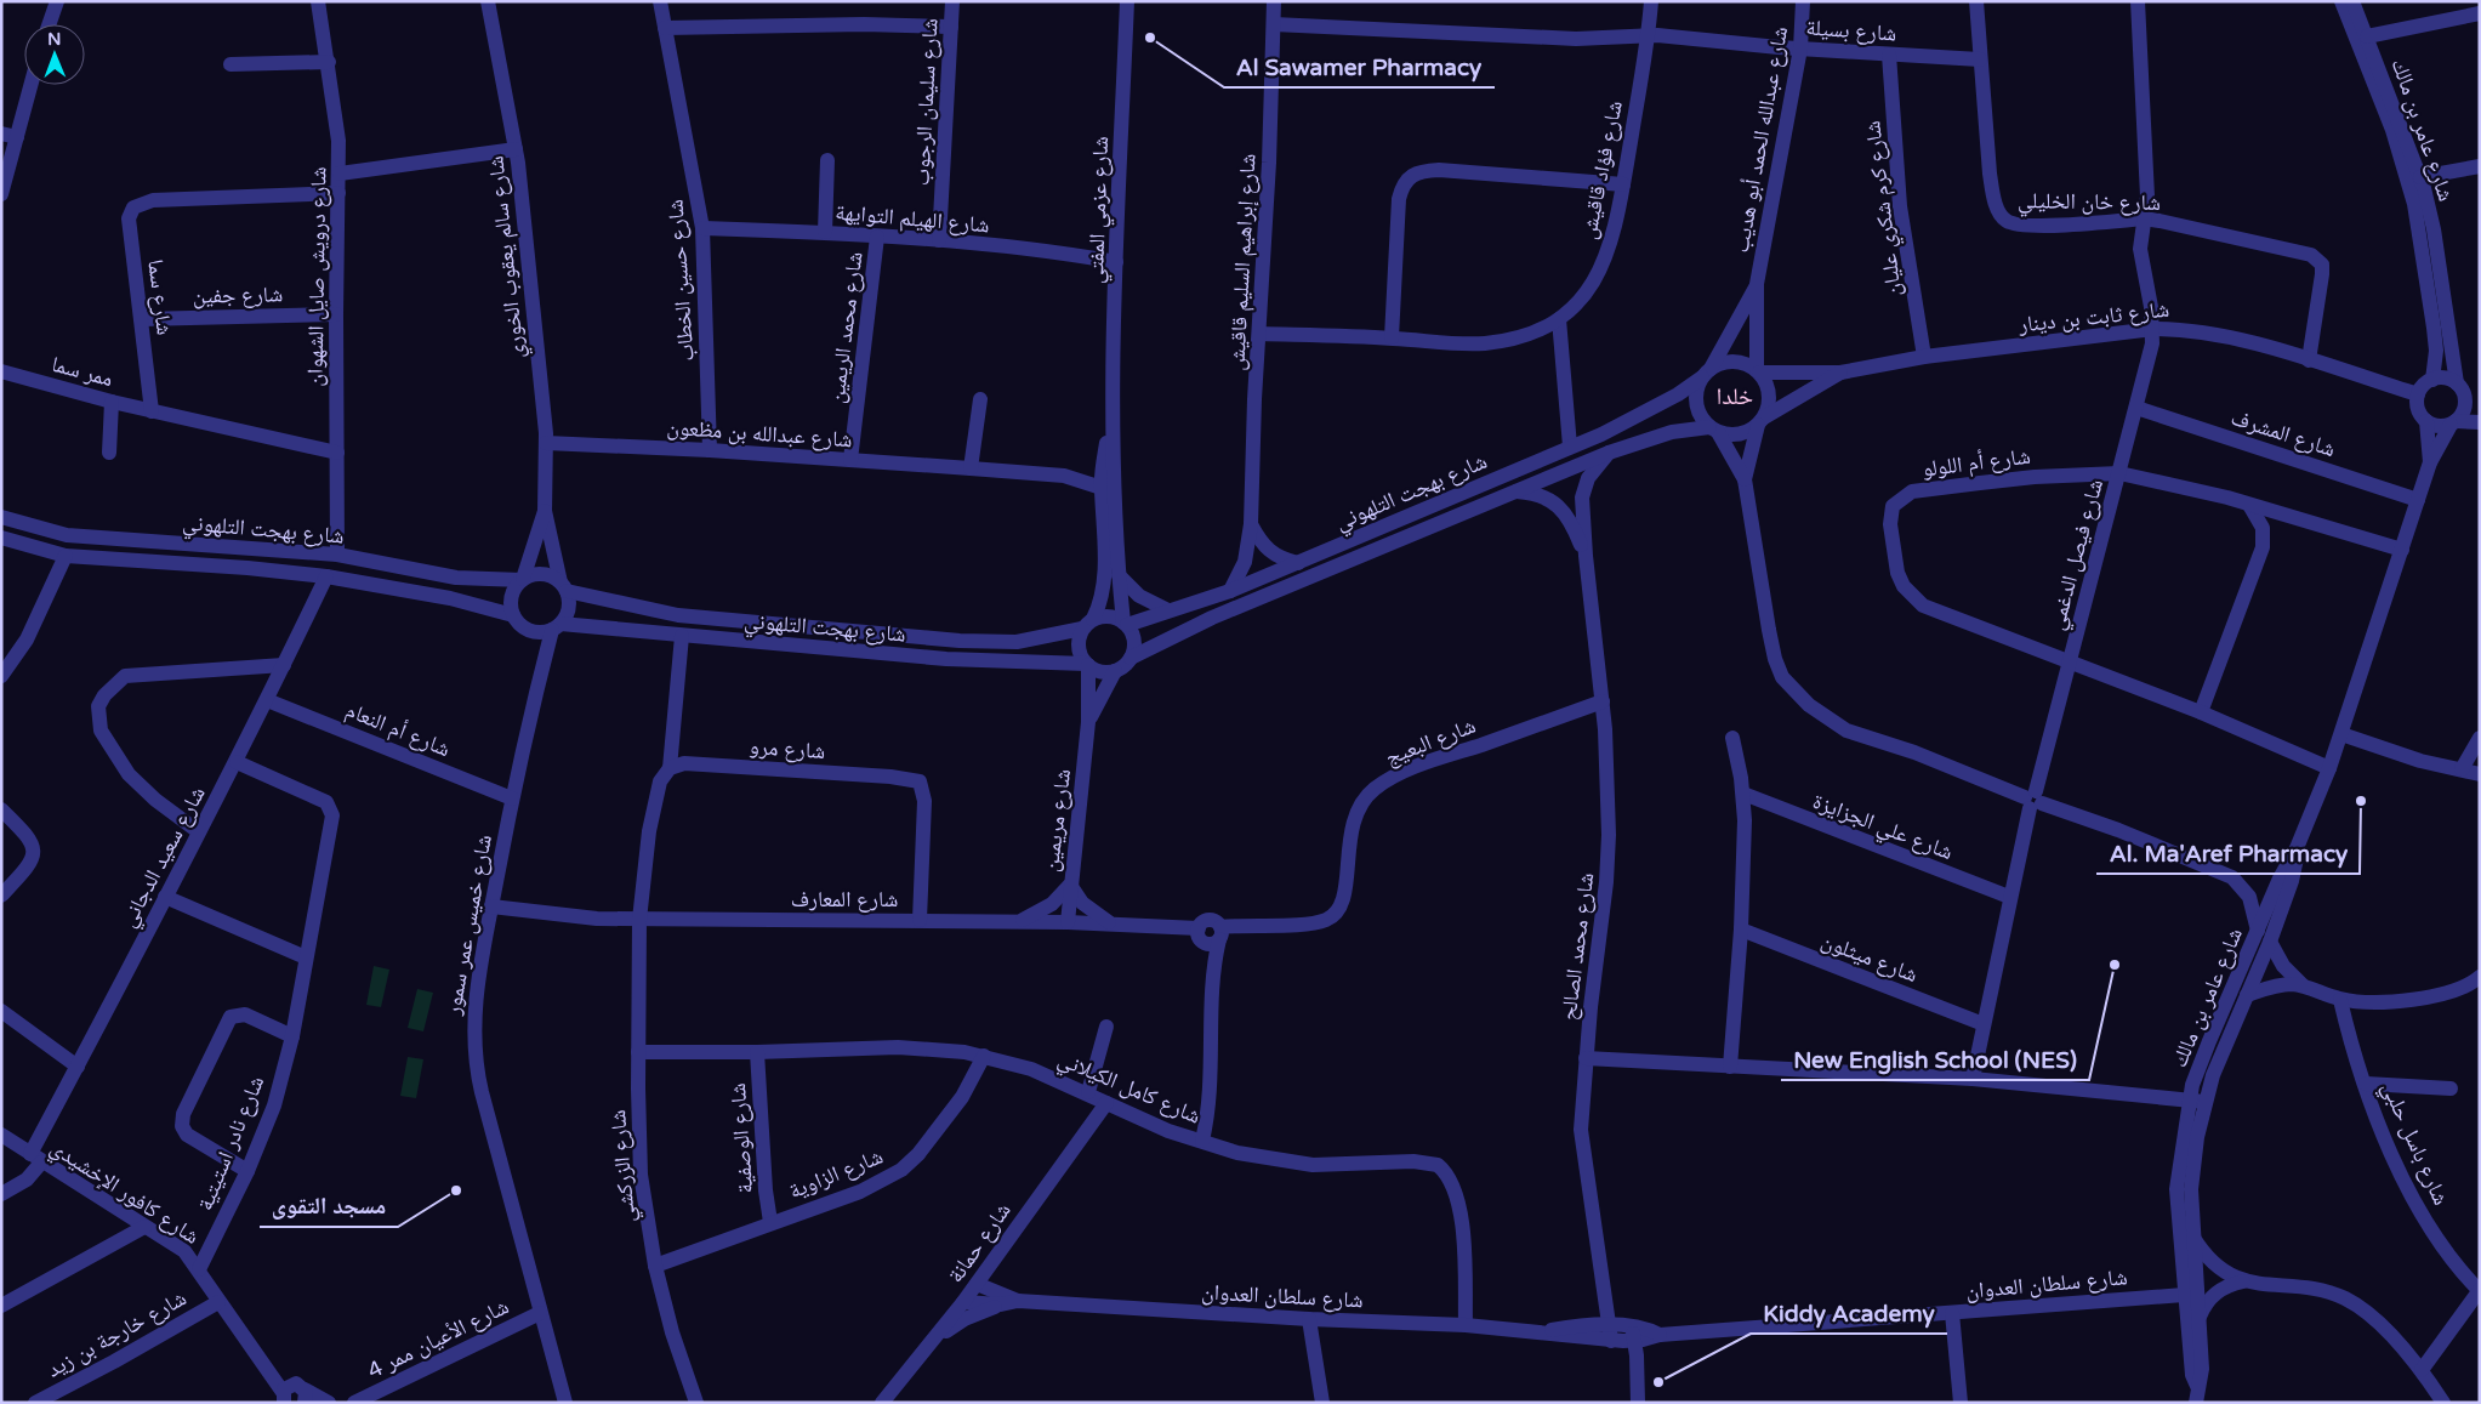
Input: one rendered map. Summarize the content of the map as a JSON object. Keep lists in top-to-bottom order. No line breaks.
{"streets":{"street":["شارع بسيلة","شارع سليمان الرجوب","شارع عامر بن مالك","شارع عبدالله الحمد أبو هديب","شارع فؤاد قاقيش","شارع خان الخليلي","شارع كرم شكري عليان","شارع عزمي المفتي","شارع الهيلم التوايهة","شارع سالم يعقوب الخوري","شارع إبراهيم السليم قاقيش","شارع درويش صايل الشهوان","شارع حسين الخطاب","شارع جفين","شارع سما","شارع ثابت بن دينار","شارع محمد الريمين","ممر سما","شارع عبدالله بن مظعون","شارع المشرف","شارع أم اللولو","شارع بهجت التلهوني","شارع فيصل الدغمي","شارع أم النعام","شارع البعيج","شارع مرو","شارع مريمين","شارع علي الجزايزة","شارع سعيد الدجاني","شارع المعارف","شارع خميس عمر سمور","شارع محمد الصالح","شارع ميثلون","شارع كامل الكيلاني","شارع الوصفية","شارع نادر استيتية","شارع باسل حلبي","شارع الزركشي","شارع الزاوية","شارع كافور الإخشيدي","شارع حمانة","شارع سلطان العدوان","شارع خارجة بن زيد","شارع الأعيان ممر 4"]},"crossings":[["شارع بسيلة","شارع عبدالله الحمد أبو هديب"],["شارع بسيلة","شارع فؤاد قاقيش"],["شارع بسيلة","شارع خان الخليلي"],["شارع بسيلة","شارع كرم شكري عليان"],["شارع بسيلة","شارع إبراهيم السليم قاقيش"],["شارع سليمان الرجوب","شارع الهيلم التوايهة"],["شارع عامر بن مالك","شارع ثابت بن دينار"],["شارع عامر بن مالك","شارع المشرف"],["شارع عامر بن مالك","شارع أم اللولو"],["شارع عامر بن مالك","شارع سلطان العدوان"],["شارع عبدالله الحمد أبو هديب","شارع ثابت بن دينار"],["شارع عبدالله الحمد أبو هديب","شارع بهجت التلهوني"],["شارع فؤاد قاقيش","شارع إبراهيم السليم قاقيش"],["شارع خان الخليلي","شارع ثابت بن دينار"],["شارع كرم شكري عليان","شارع ثابت بن دينار"],["شارع عزمي المفتي","شارع الهيلم التوايهة"],["شارع عزمي المفتي","شارع عبدالله بن مظعون"],["شارع عزمي المفتي","شارع بهجت التلهوني"],["شارع عزمي المفتي","شارع مريمين"],["شارع الهيلم التوايهة","شارع حسين الخطاب"],["شارع الهيلم التوايهة","شارع محمد الريمين"],["شارع سالم يعقوب الخوري","شارع عبدالله بن مظعون"],["شارع سالم يعقوب الخوري","شارع بهجت التلهوني"],["شارع سالم يعقوب الخوري","شارع خميس عمر سمور"],["شارع إبراهيم السليم قاقيش","شارع بهجت التلهوني"],["شارع درويش صايل الشهوان","شارع جفين"],["شارع درويش صايل الشهوان","شارع سما"],["شارع درويش صايل الشهوان","شارع بهجت التلهوني"],["شارع حسين الخطاب","شارع عبدالله بن مظعون"],["شارع جفين","شارع سما"],["شارع سما","ممر سما"],["شارع ثابت بن دينار","شارع بهجت التلهوني"],["شارع ثابت بن دينار","شارع فيصل الدغمي"],["شارع محمد الريمين","شارع عبدالله بن مظعون"],["شارع المشرف","شارع فيصل الدغمي"],["شارع أم اللولو","شارع فيصل الدغمي"],["شارع بهجت التلهوني","شارع مريمين"],["شارع بهجت التلهوني","شارع سعيد الدجاني"],["شارع بهجت التلهوني","شارع خميس عمر سمور"],["شارع بهجت التلهوني","شارع محمد الصالح"],["شارع فيصل الدغمي","شارع علي الجزايزة"],["شارع فيصل الدغمي","شارع ميثلون"],["شارع أم النعام","شارع سعيد الدجاني"],["شارع أم النعام","شارع خميس عمر سمور"],["شارع البعيج","شارع المعارف"],["شارع البعيج","شارع محمد الصالح"],["شارع مرو","شارع المعارف"],["شارع مريمين","شارع المعارف"],["شارع سعيد الدجاني","شارع نادر استيتية"],["شارع سعيد الدجاني","شارع كافور الإخشيدي"],["شارع المعارف","شارع خميس عمر سمور"],["شارع المعارف","شارع الزركشي"],["شارع خميس عمر سمور","شارع الأعيان ممر 4"],["شارع محمد الصالح","شارع سلطان العدوان"],["شارع كامل الكيلاني","شارع الوصفية"],["شارع كامل الكيلاني","شارع الزركشي"],["شارع كامل الكيلاني","شارع الزاوية"],["شارع كامل الكيلاني","شارع حمانة"],["شارع كامل الكيلاني","شارع سلطان العدوان"],["شارع الوصفية","شارع الزاوية"],["شارع نادر استيتية","شارع كافور الإخشيدي"],["شارع الزركشي","شارع الزاوية"],["شارع كافور الإخشيدي","شارع خارجة بن زيد"],["شارع حمانة","شارع سلطان العدوان"]],"districts":["خلدا"],"places":["Al Sawamer Pharmacy","Al. Ma'Aref Pharmacy","New English School (NES)","مسجد التقوى","Kiddy Academy"],"north":"top"}
